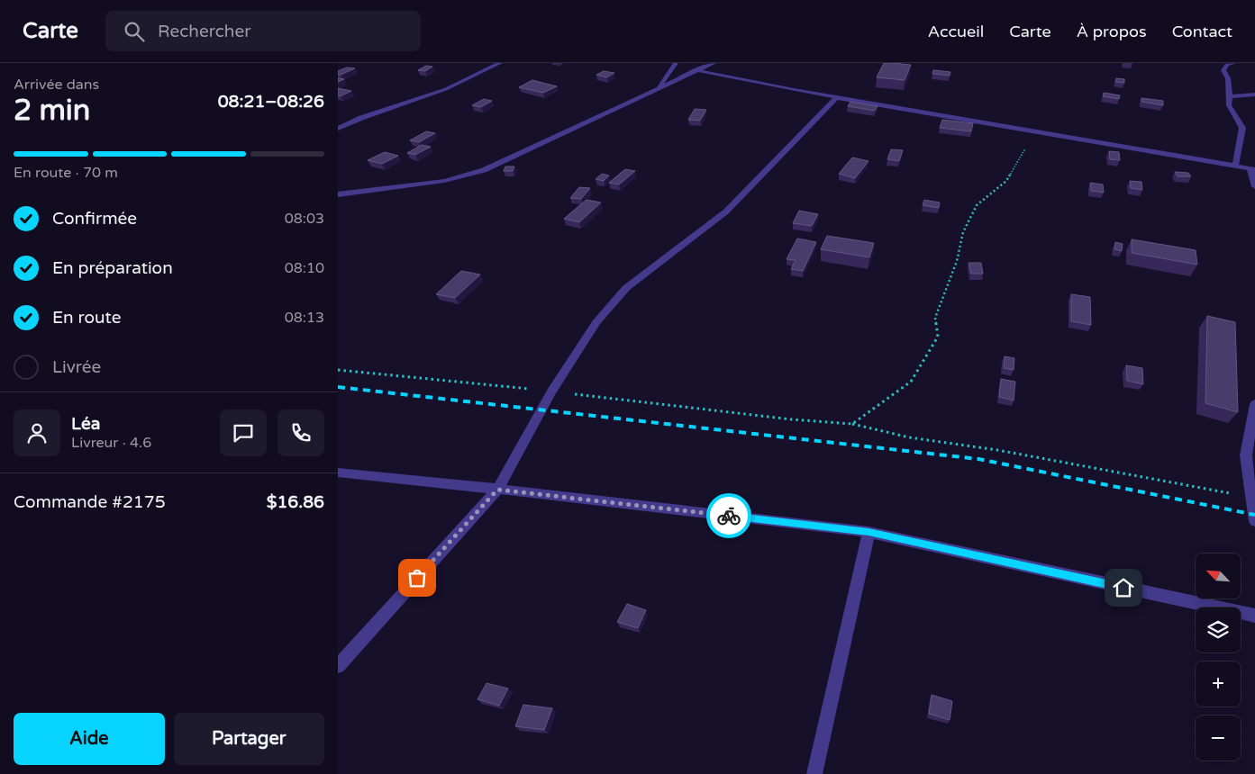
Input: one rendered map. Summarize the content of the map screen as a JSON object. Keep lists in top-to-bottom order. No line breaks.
{"north":"top left","page":{"header":"Carte","search":"Rechercher","nav":["Accueil","Carte","À propos","Contact"],"heading":["2 min","Arrivée dans","08:21–08:26"],"panel":["Léa","Livreur · 4.6","Commande #2175","$16.86"],"bar":"En route · 70 m","list":[["Confirmée","08:03"],["En préparation","08:10"],["En route","08:13"],"Livrée"],"map_buttons":["+","−"],"buttons":["Aide","Partager"]}}
